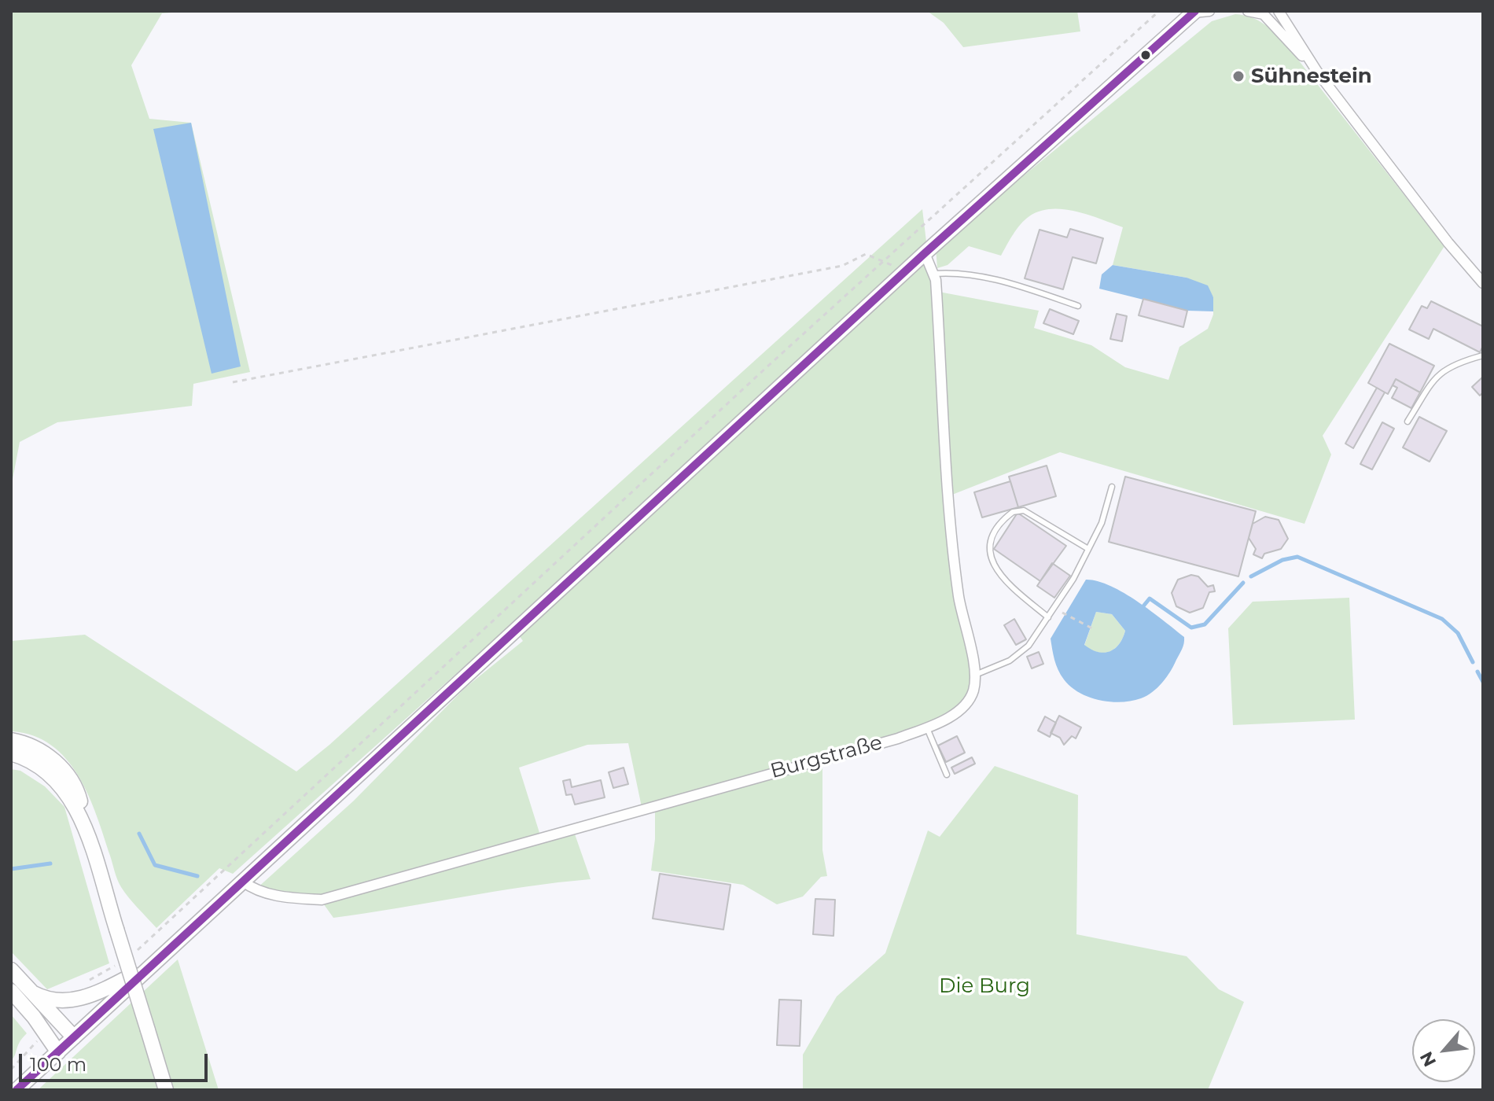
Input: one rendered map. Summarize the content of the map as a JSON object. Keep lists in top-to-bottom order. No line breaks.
{"streets":{"street":["Burgstraße"]},"parks":["Die Burg"],"places":["Sühnestein"],"scale_bar":"100 m","north":"bottom left"}
